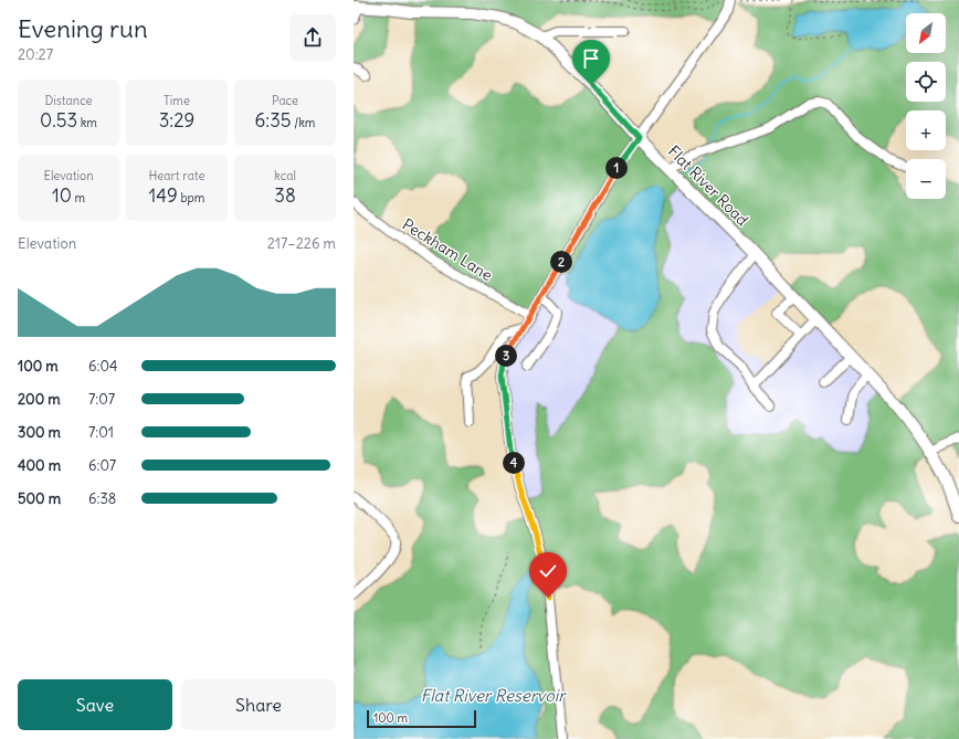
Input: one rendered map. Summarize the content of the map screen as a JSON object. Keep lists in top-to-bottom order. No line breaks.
{"streets":{"main road":["Flat River Road"],"street":["Peckham Lane"]},"water":["Flat River Reservoir"],"scale_bar":"100 m","north":"bottom left","page":{"heading":["Evening run","20:27"],"map_buttons":["+","−"],"stats":[["Distance","0.53 km"],["Time","3:29"],["Pace","6:35 /km"],["Elevation","10 m"],["Heart rate","149 bpm"],["kcal","38"]],"pins":["1","2","3","4"],"chart":["Elevation","217–226 m"],"list":[{"name":"100 m","note":"6:04"},{"name":"200 m","note":"7:07"},{"name":"300 m","note":"7:01"},{"name":"400 m","note":"6:07"},{"name":"500 m","note":"6:38"}],"buttons":["Save","Share"],"scale":"100 m"}}
